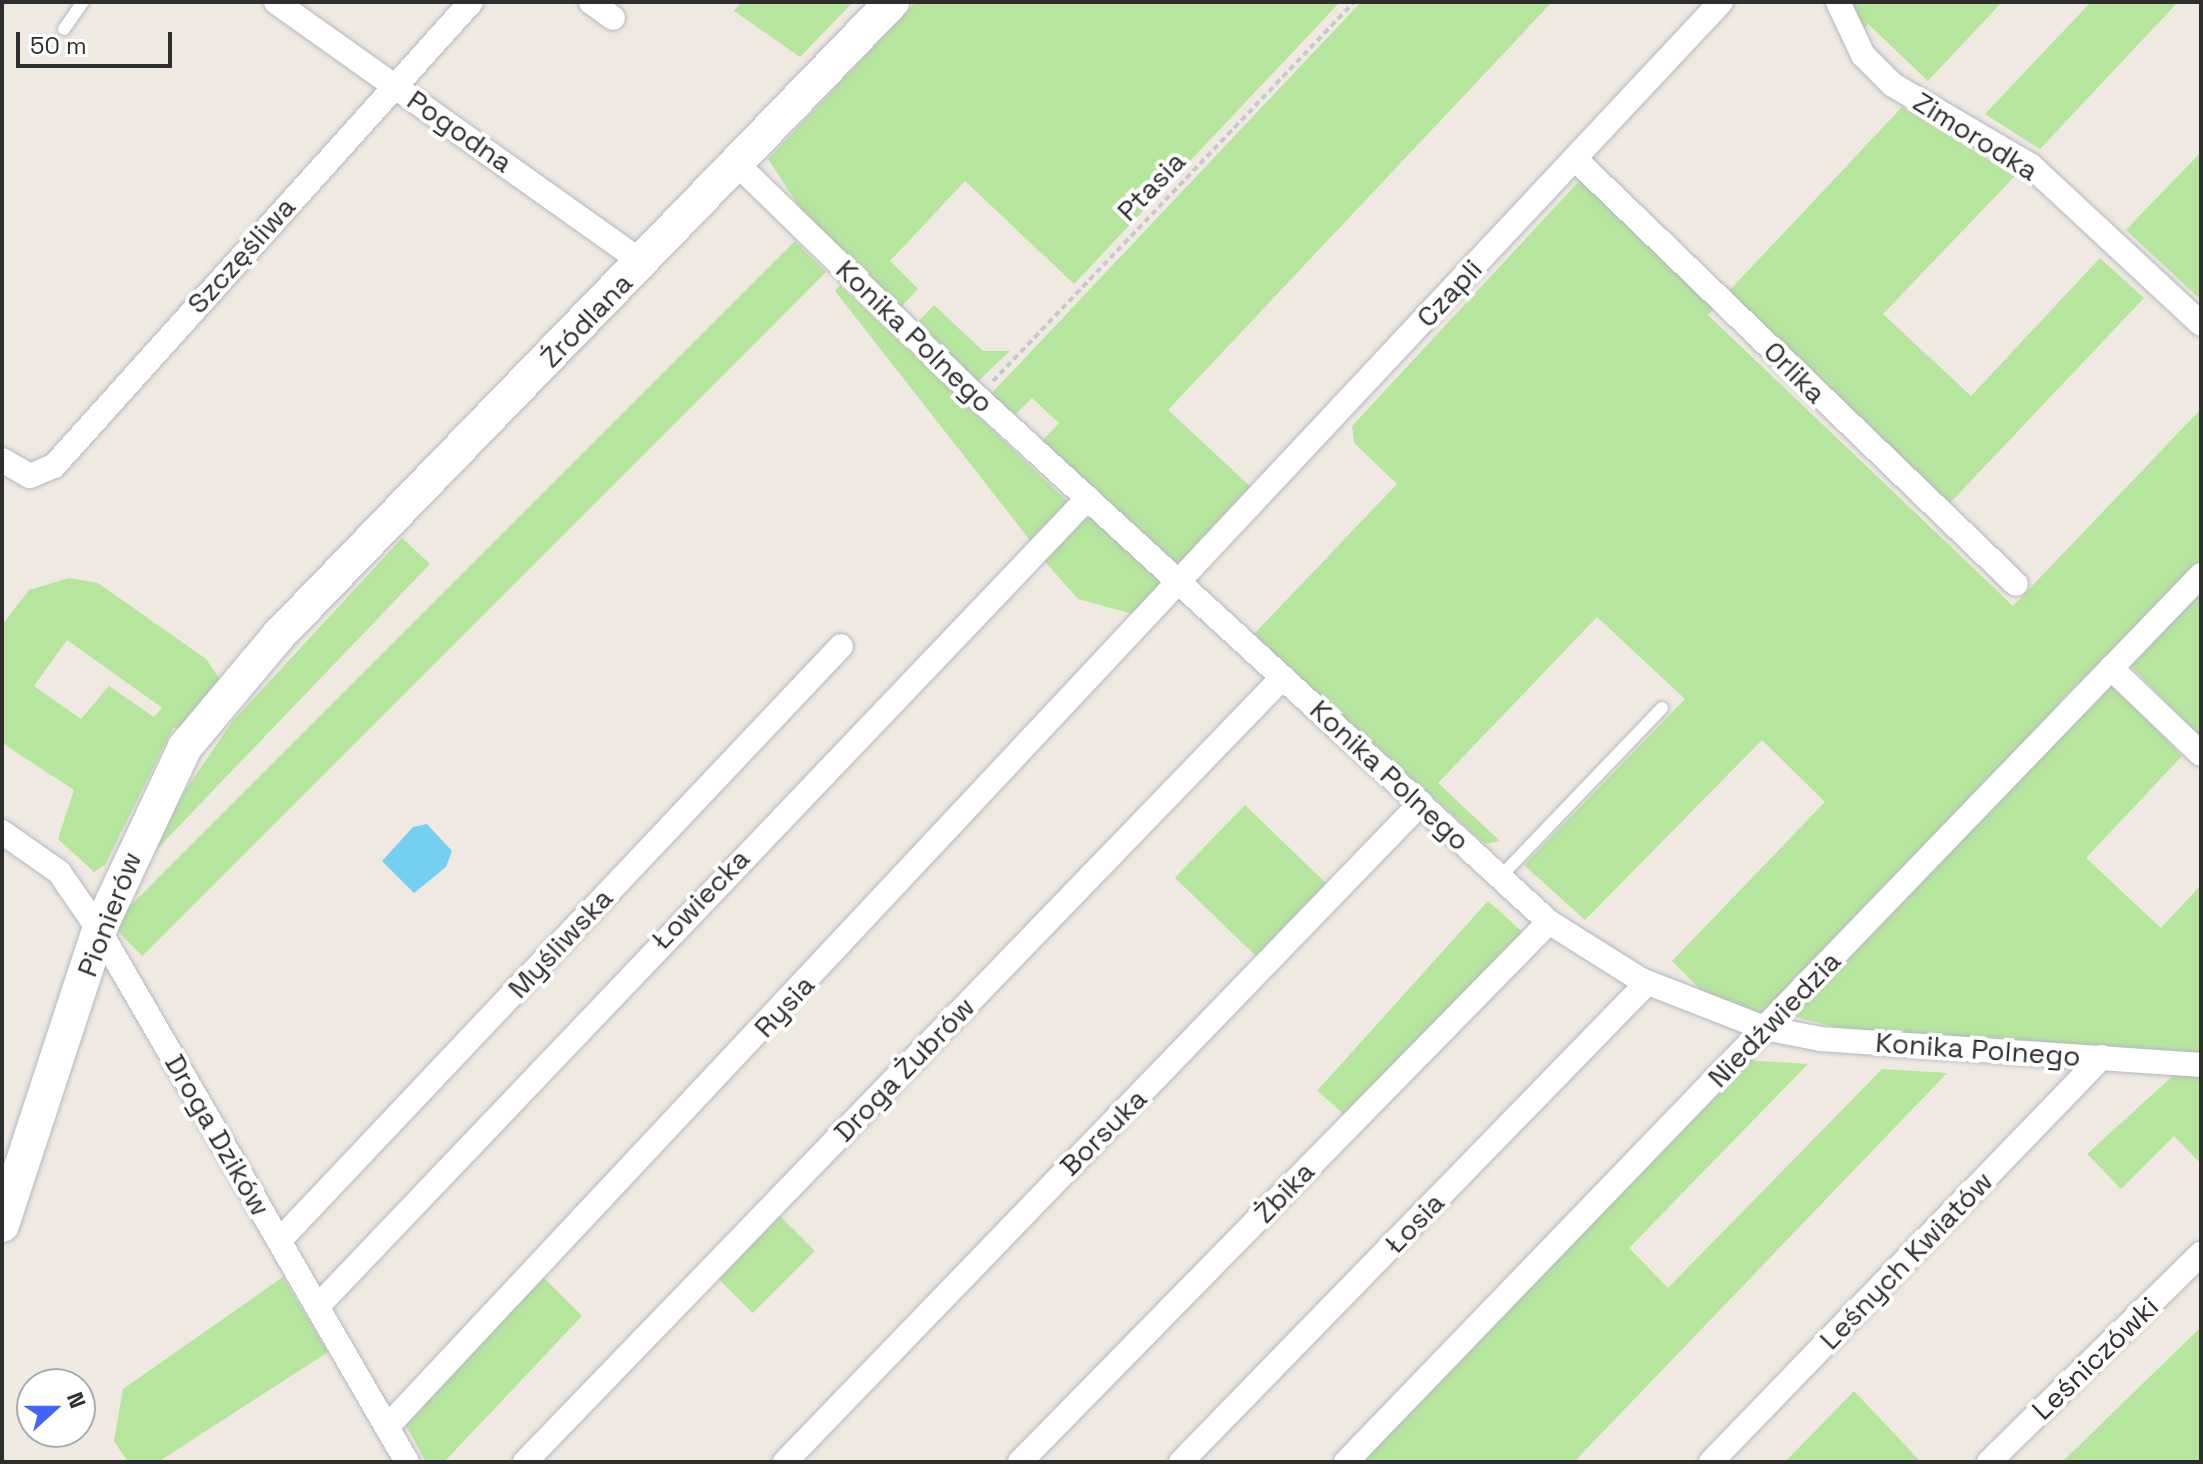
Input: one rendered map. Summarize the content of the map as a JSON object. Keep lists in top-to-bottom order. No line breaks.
{"streets":{"main road":["Źródlana","Pionierów"],"street":["Pogodna","Zimorodka","Szczęśliwa","Czapli","Konika Polnego","Orlika","Łowiecka","Myśliwska","Rysia","Niedźwiedzia","Droga Żubrów","Borsuka","Droga Dzików","Żbika","Łosia","Leśnych Kwiatów","Leśniczówki"],"path":["Ptasia"]},"crossings":[["Pogodna","Szczęśliwa"],["Pogodna","Źródlana"],["Ptasia","Konika Polnego"],["Czapli","Konika Polnego"],["Czapli","Orlika"],["Czapli","Rysia"],["Źródlana","Konika Polnego"],["Źródlana","Pionierów"],["Konika Polnego","Łowiecka"],["Konika Polnego","Rysia"],["Konika Polnego","Niedźwiedzia"],["Konika Polnego","Droga Żubrów"],["Konika Polnego","Borsuka"],["Konika Polnego","Żbika"],["Konika Polnego","Łosia"],["Konika Polnego","Leśnych Kwiatów"],["Łowiecka","Droga Dzików"],["Pionierów","Droga Dzików"],["Myśliwska","Droga Dzików"],["Rysia","Droga Dzików"]],"scale_bar":"50 m","north":"right"}
